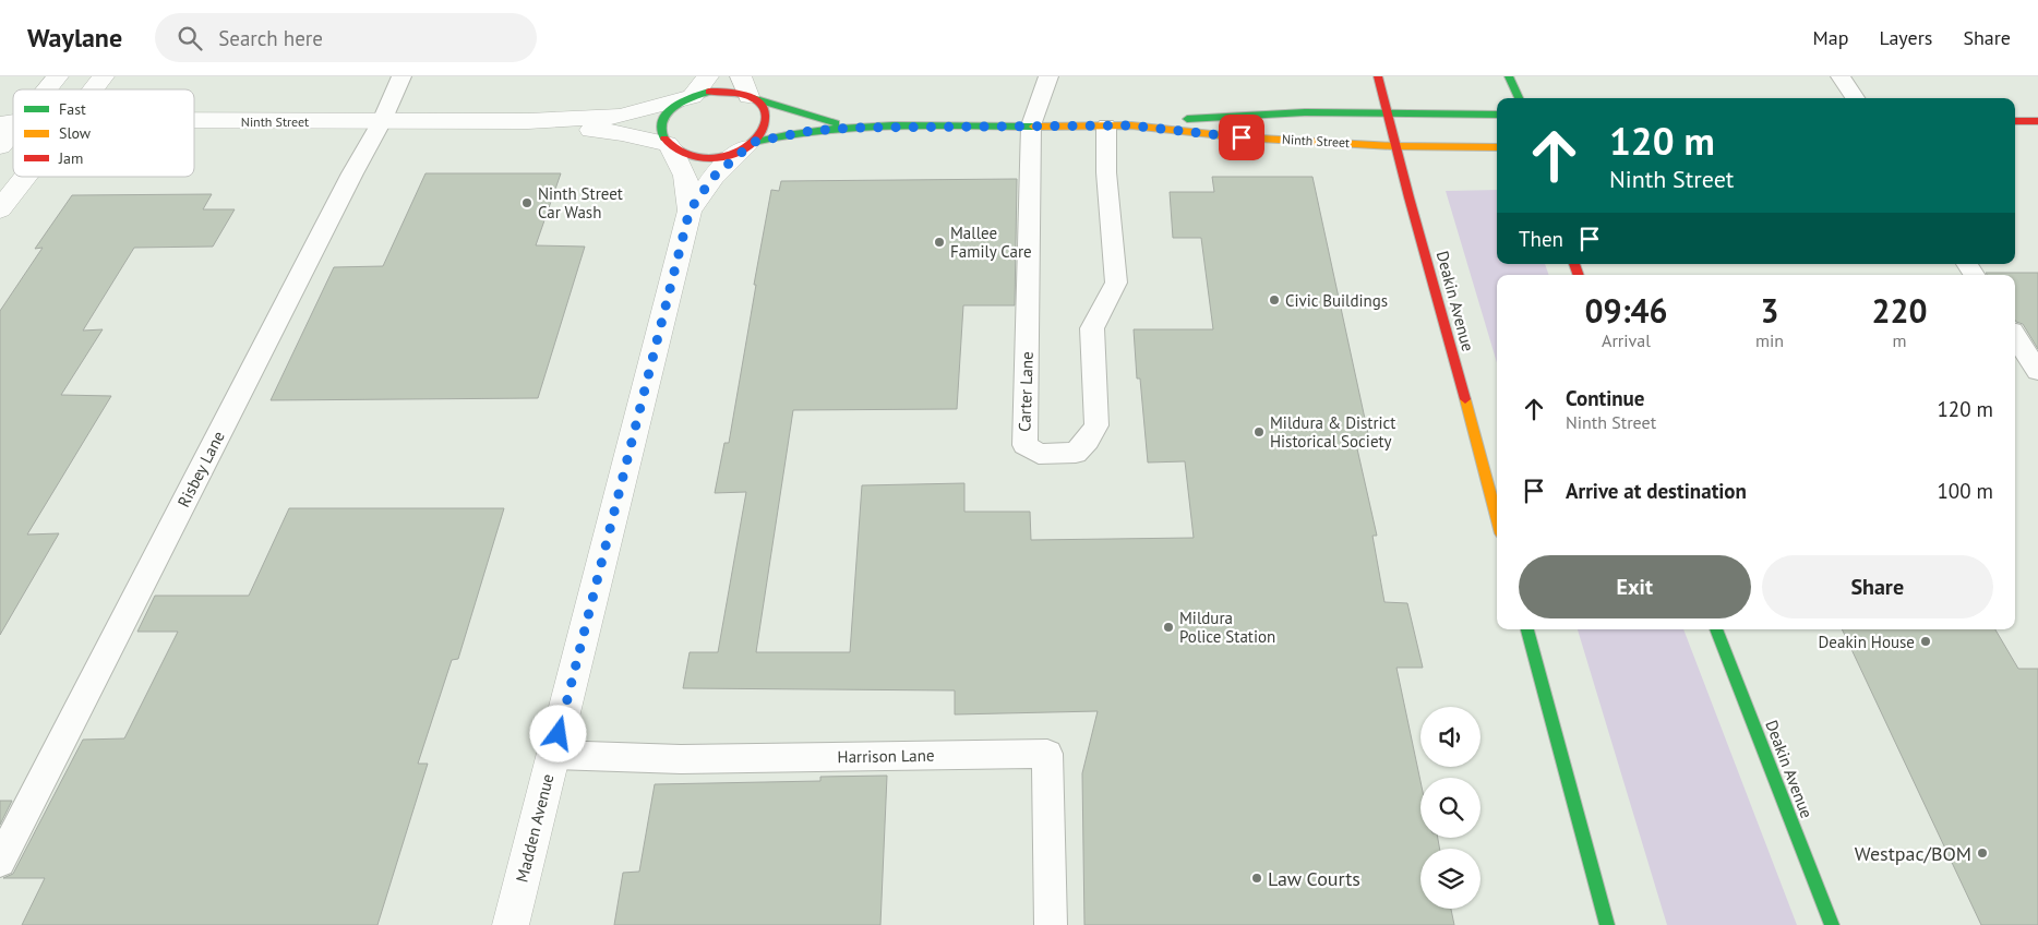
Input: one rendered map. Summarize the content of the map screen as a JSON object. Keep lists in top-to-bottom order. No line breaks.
{"streets":{"main road":["Ninth Street","Deakin Avenue"],"street":["Madden Avenue"],"lane":["Carter Lane","Risbey Lane","Harrison Lane"]},"crossings":[["Ninth Street","Deakin Avenue"],["Ninth Street","Carter Lane"],["Ninth Street","Risbey Lane"],["Ninth Street","Madden Avenue"],["Harrison Lane","Madden Avenue"]],"places":["Ninth Street Car Wash","Mallee Family Care","Civic Buildings","Mildura & District Historical Society","Mildura Police Station","Deakin House","Westpac/BOM","Law Courts"],"legend":["Fast","Slow","Jam"],"page":{"header":"Waylane","search":"Search here","nav":["Map","Layers","Share"],"turn":["120 m","Ninth Street"],"then":"Then","eta":["09:46","Arrival","3","min","220","m"],"list":[{"name":"Continue","note":"Ninth Street","value":"120 m"},{"name":"Arrive at destination","value":"100 m"}],"buttons":["Exit","Share"]}}
